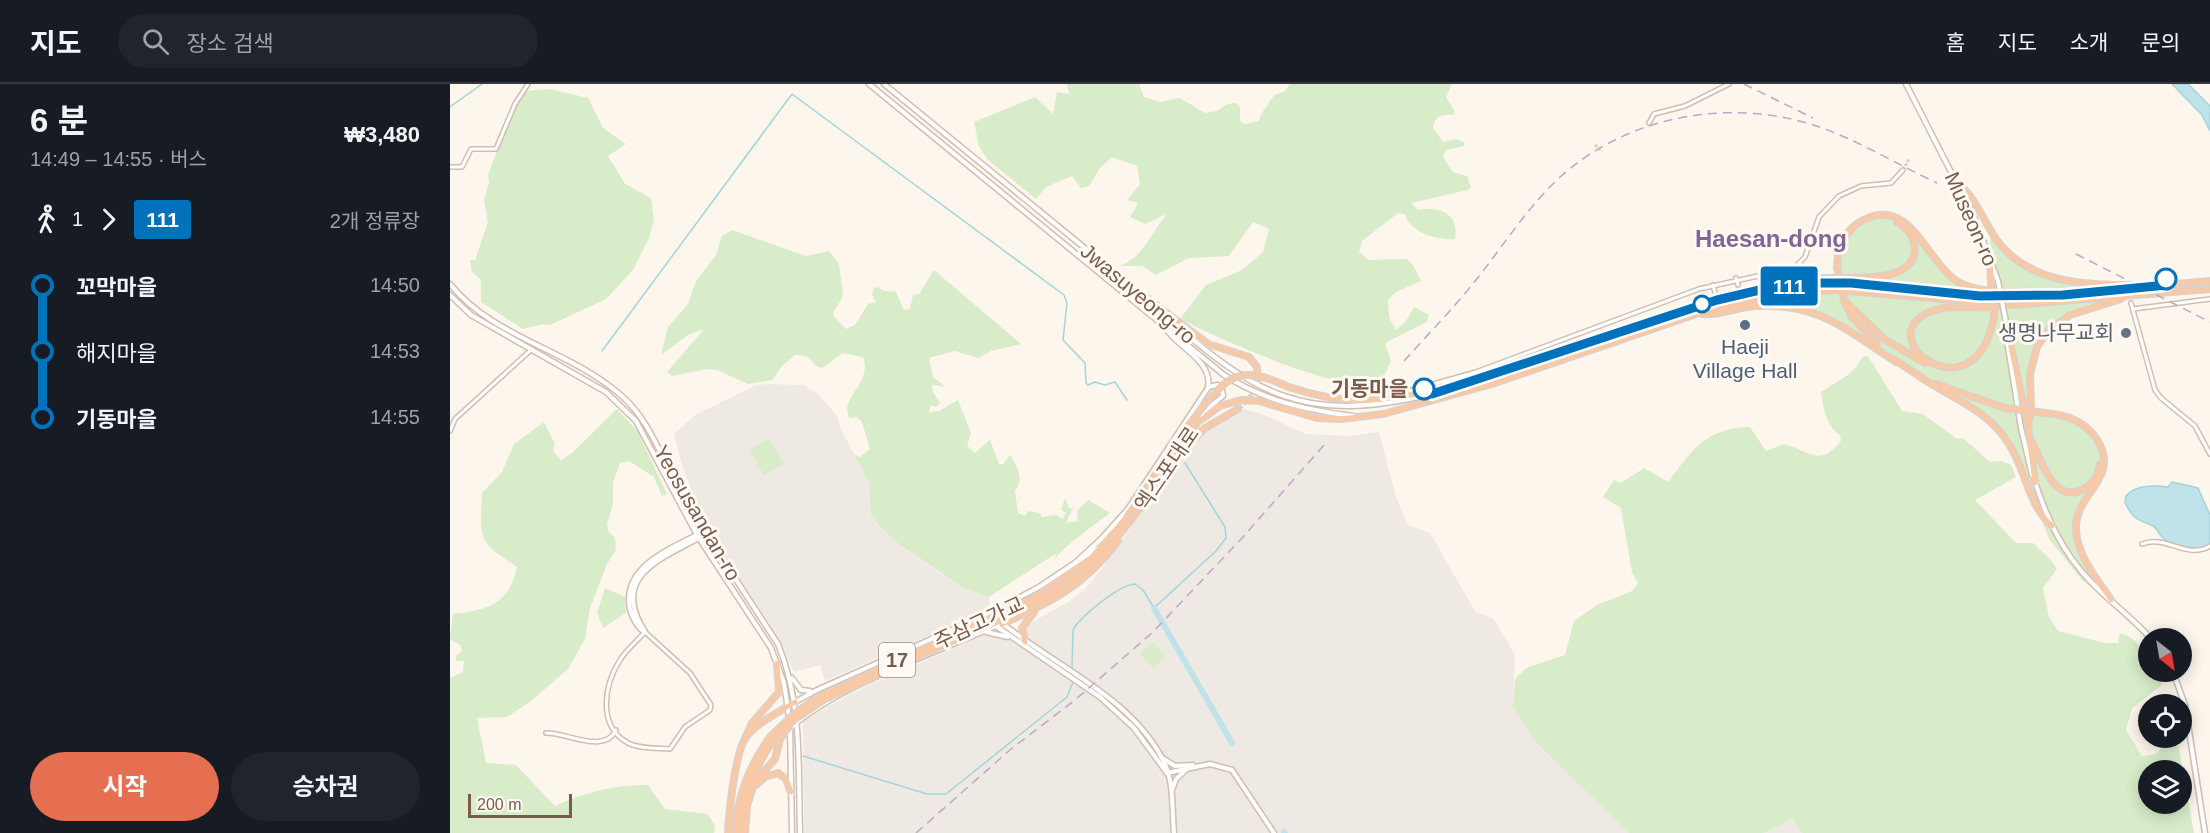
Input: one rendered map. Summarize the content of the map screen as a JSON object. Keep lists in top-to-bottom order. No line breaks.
{"streets":{"highway":["엑스포대로","주삼고가교","17"],"street":["Museon-ro","Jwasuyeong-ro","Yeosusandan-ro"]},"crossings":[["Jwasuyeong-ro","엑스포대로"],["Jwasuyeong-ro","17"],["엑스포대로","주삼고가교"],["엑스포대로","17"],["주삼고가교","17"]],"districts":["Haesan-dong"],"places":["Haeji Village Hall","생명나무교회","기동마을"],"lines":["bus line 111"],"scale_bar":"200 m","north":"bottom right","page":{"header":"지도","search":"장소 검색","nav":["홈","지도","소개","문의"],"heading":["6 분","14:49 – 14:55 · 버스","₩3,480"],"on_map":"111","legs":["1","111","2개 정류장"],"list":[{"name":"꼬막마을","value":"14:50"},{"name":"해지마을","value":"14:53"},{"name":"기동마을","value":"14:55"}],"buttons":["시작","승차권"],"scale":"200 m"}}
